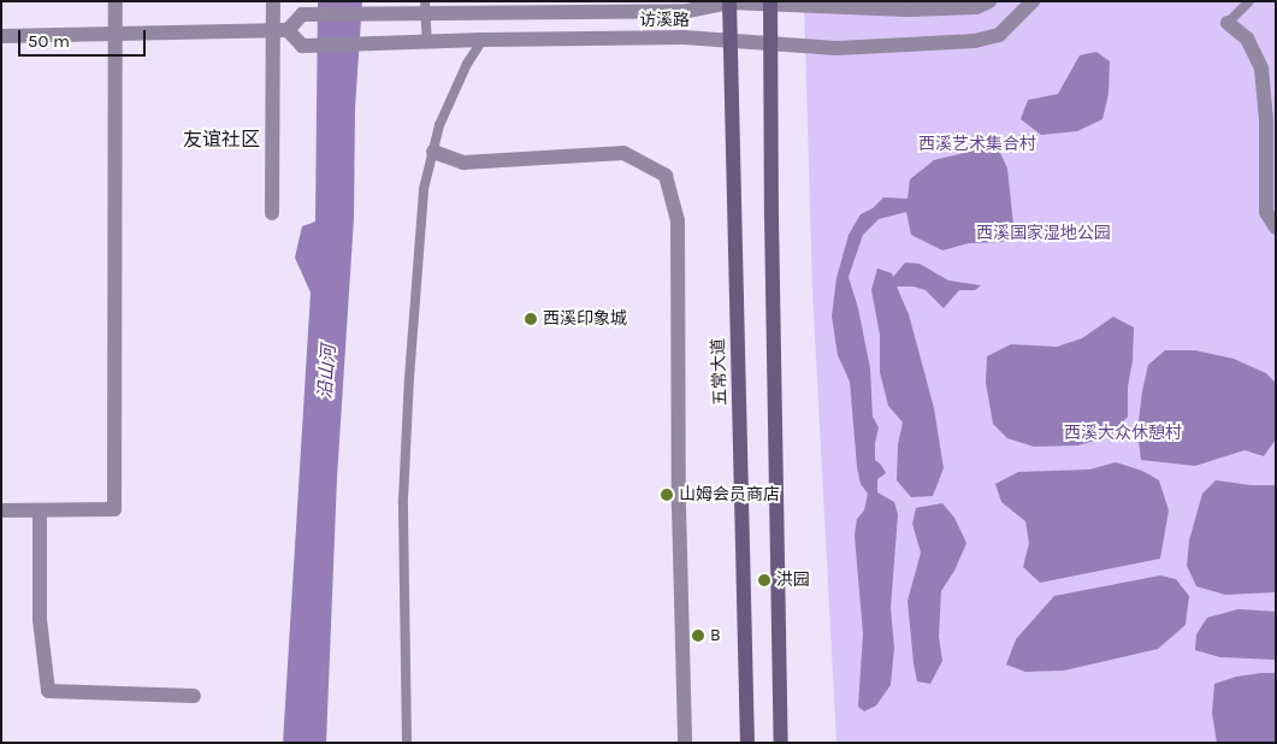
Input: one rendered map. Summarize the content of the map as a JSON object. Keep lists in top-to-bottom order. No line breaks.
{"streets":{"main road":["五常大道"],"street":["访溪路"]},"crossings":[["访溪路","五常大道"]],"districts":["友谊社区"],"water":["沿山河"],"parks":["西溪艺术集合村","西溪国家湿地公园","西溪大众休憩村"],"places":["西溪印象城","山姆会员商店","洪园","B"],"scale_bar":"50 m"}
